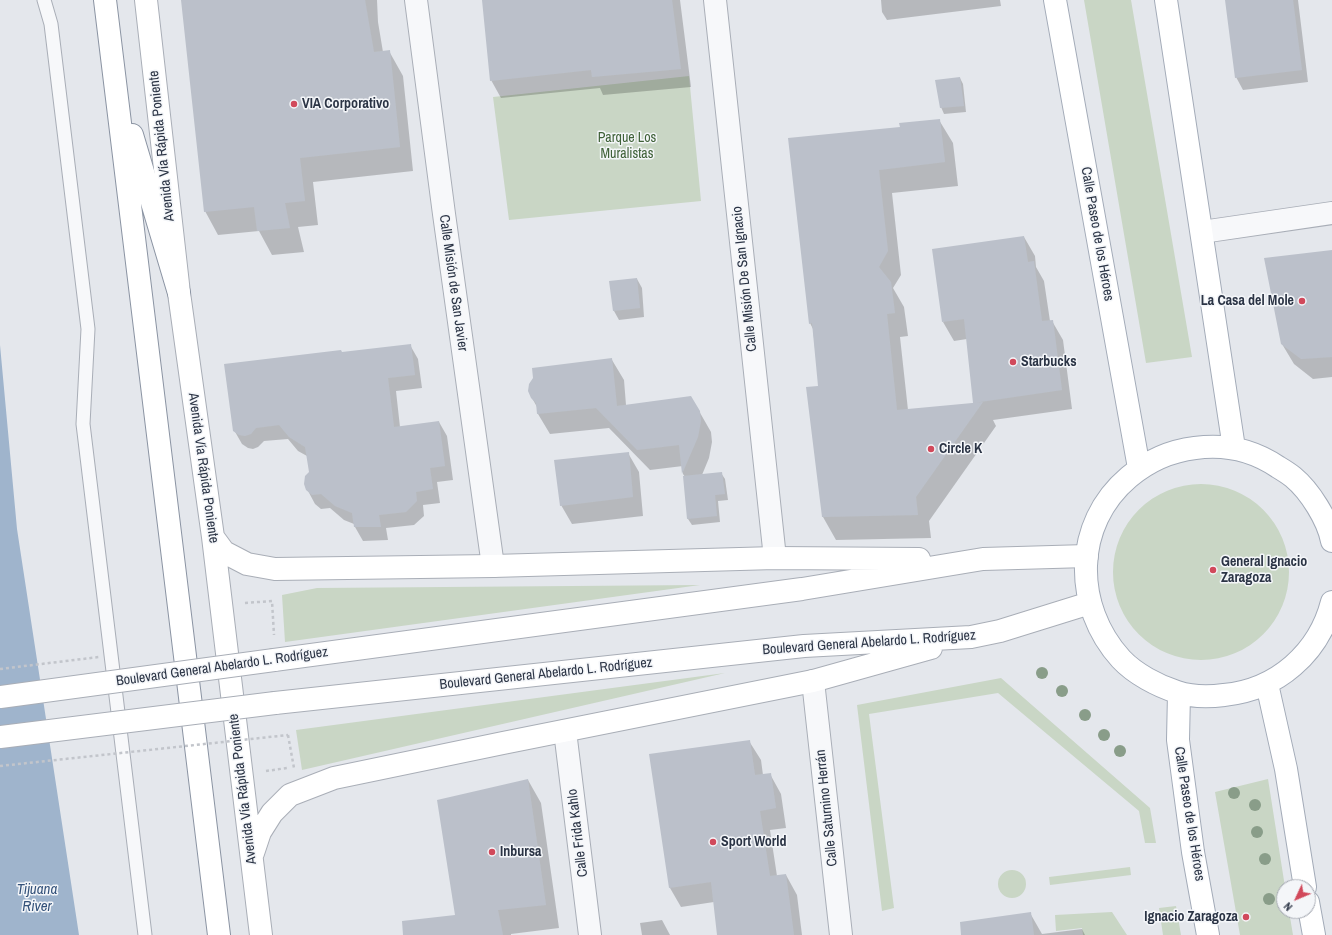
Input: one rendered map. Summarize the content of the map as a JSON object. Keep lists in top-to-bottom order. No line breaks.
{"streets":{"main road":["Avenida Vía Rápida Poniente","Calle Paseo de los Héroes","Boulevard General Abelardo L. Rodríguez"],"street":["Calle Misión De San Ignacio","Calle Misión de San Javier","Calle Saturnino Herrán","Calle Frida Kahlo"]},"water":["Tijuana River"],"parks":["Parque Los Muralistas"],"places":["VIA Corporativo","La Casa del Mole","Starbucks","Circle K","General Ignacio Zaragoza","Sport World","Inbursa","Ignacio Zaragoza"],"north":"bottom left"}
